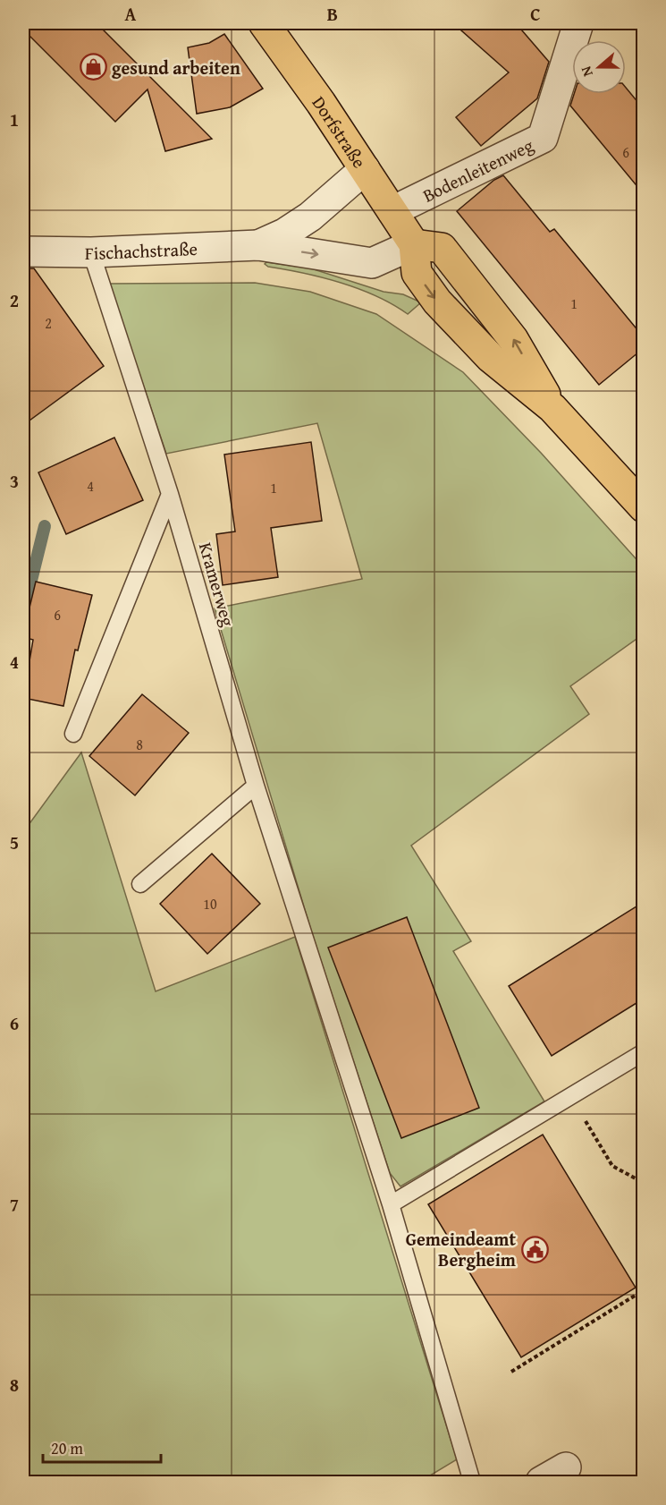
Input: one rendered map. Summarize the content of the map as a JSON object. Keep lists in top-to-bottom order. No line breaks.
{"streets":{"main road":["Dorfstraße"],"street":["Bodenleitenweg","Fischachstraße"],"lane":["Kramerweg"]},"crossings":[["Dorfstraße","Bodenleitenweg"],["Dorfstraße","Fischachstraße"],["Fischachstraße","Kramerweg"]],"places":{"shop":["gesund arbeiten"],"public building":["Gemeindeamt Bergheim"]},"house_numbers":["6","1","2","4","1","6","8","10"],"scale_bar":"20 m","north":"left","grid":{"columns":["A","B","C"],"rows":["1","2","3","4","5","6","7","8"]}}
